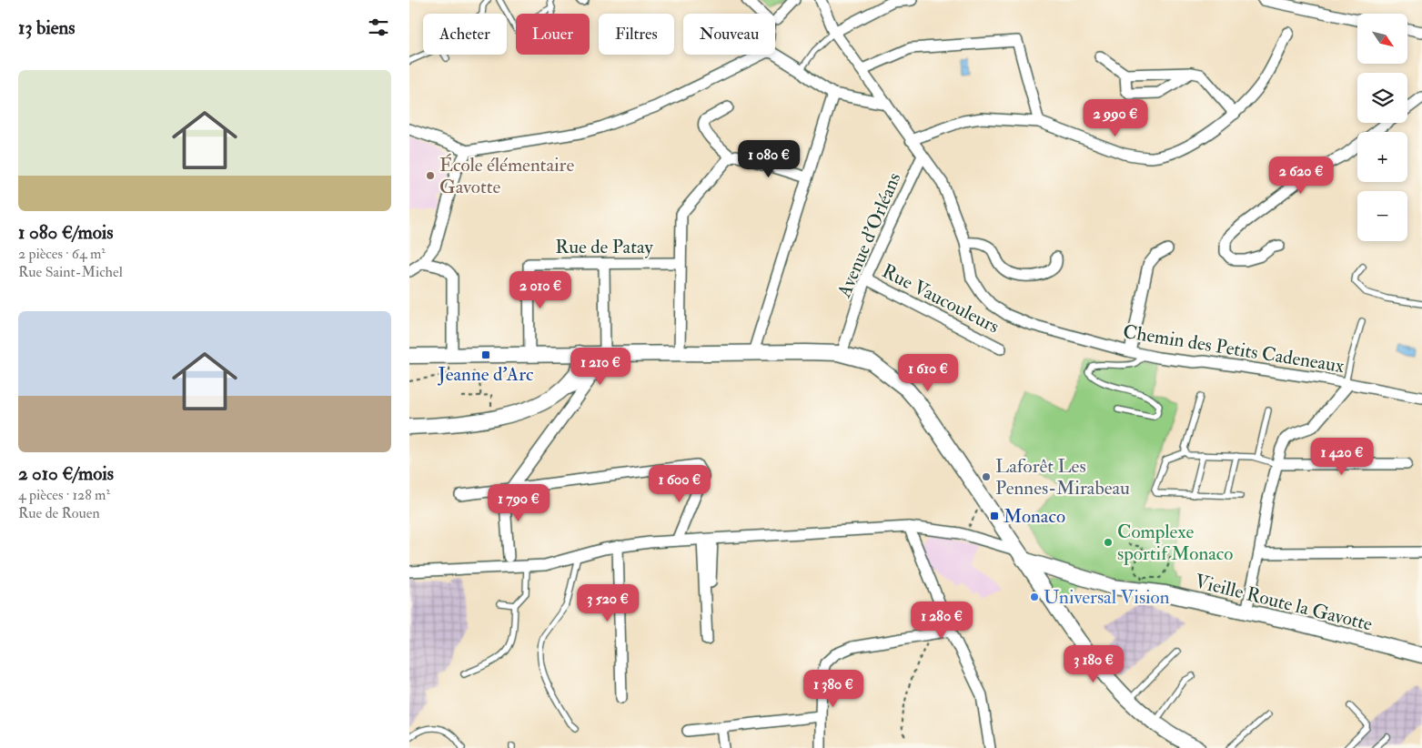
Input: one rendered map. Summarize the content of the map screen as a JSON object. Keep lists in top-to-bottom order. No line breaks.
{"streets":{"main road":["Vieille Route la Gavotte"],"street":["Avenue d'Orléans","Rue de Patay","Rue Vaucouleurs","Chemin des Petits Cadeneaux"]},"crossings":[["Avenue d'Orléans","Rue Vaucouleurs"],["Avenue d'Orléans","Chemin des Petits Cadeneaux"]],"places":{"other":["École élémentaire Gavotte","Laforêt Les Pennes-Mirabeau","Complexe sportif Monaco","Universal Vision"],"transit":["Jeanne d'Arc","Monaco"]},"north":"bottom right","page":{"heading":"13 biens","map_buttons":["+","−"],"chip":["Acheter","Louer","Filtres","Nouveau"],"list":[{"name":"1 080 €/mois","note":"2 pièces · 64 m² · Rue Saint-Michel"},{"name":"2 010 €/mois","note":"4 pièces · 128 m² · Rue de Rouen"}],"price":["2 990 €","1 080 €","2 620 €","2 010 €","1 210 €","1 610 €","1 420 €","1 600 €","1 790 €","3 520 €","1 280 €","3 180 €","1 380 €"]}}
